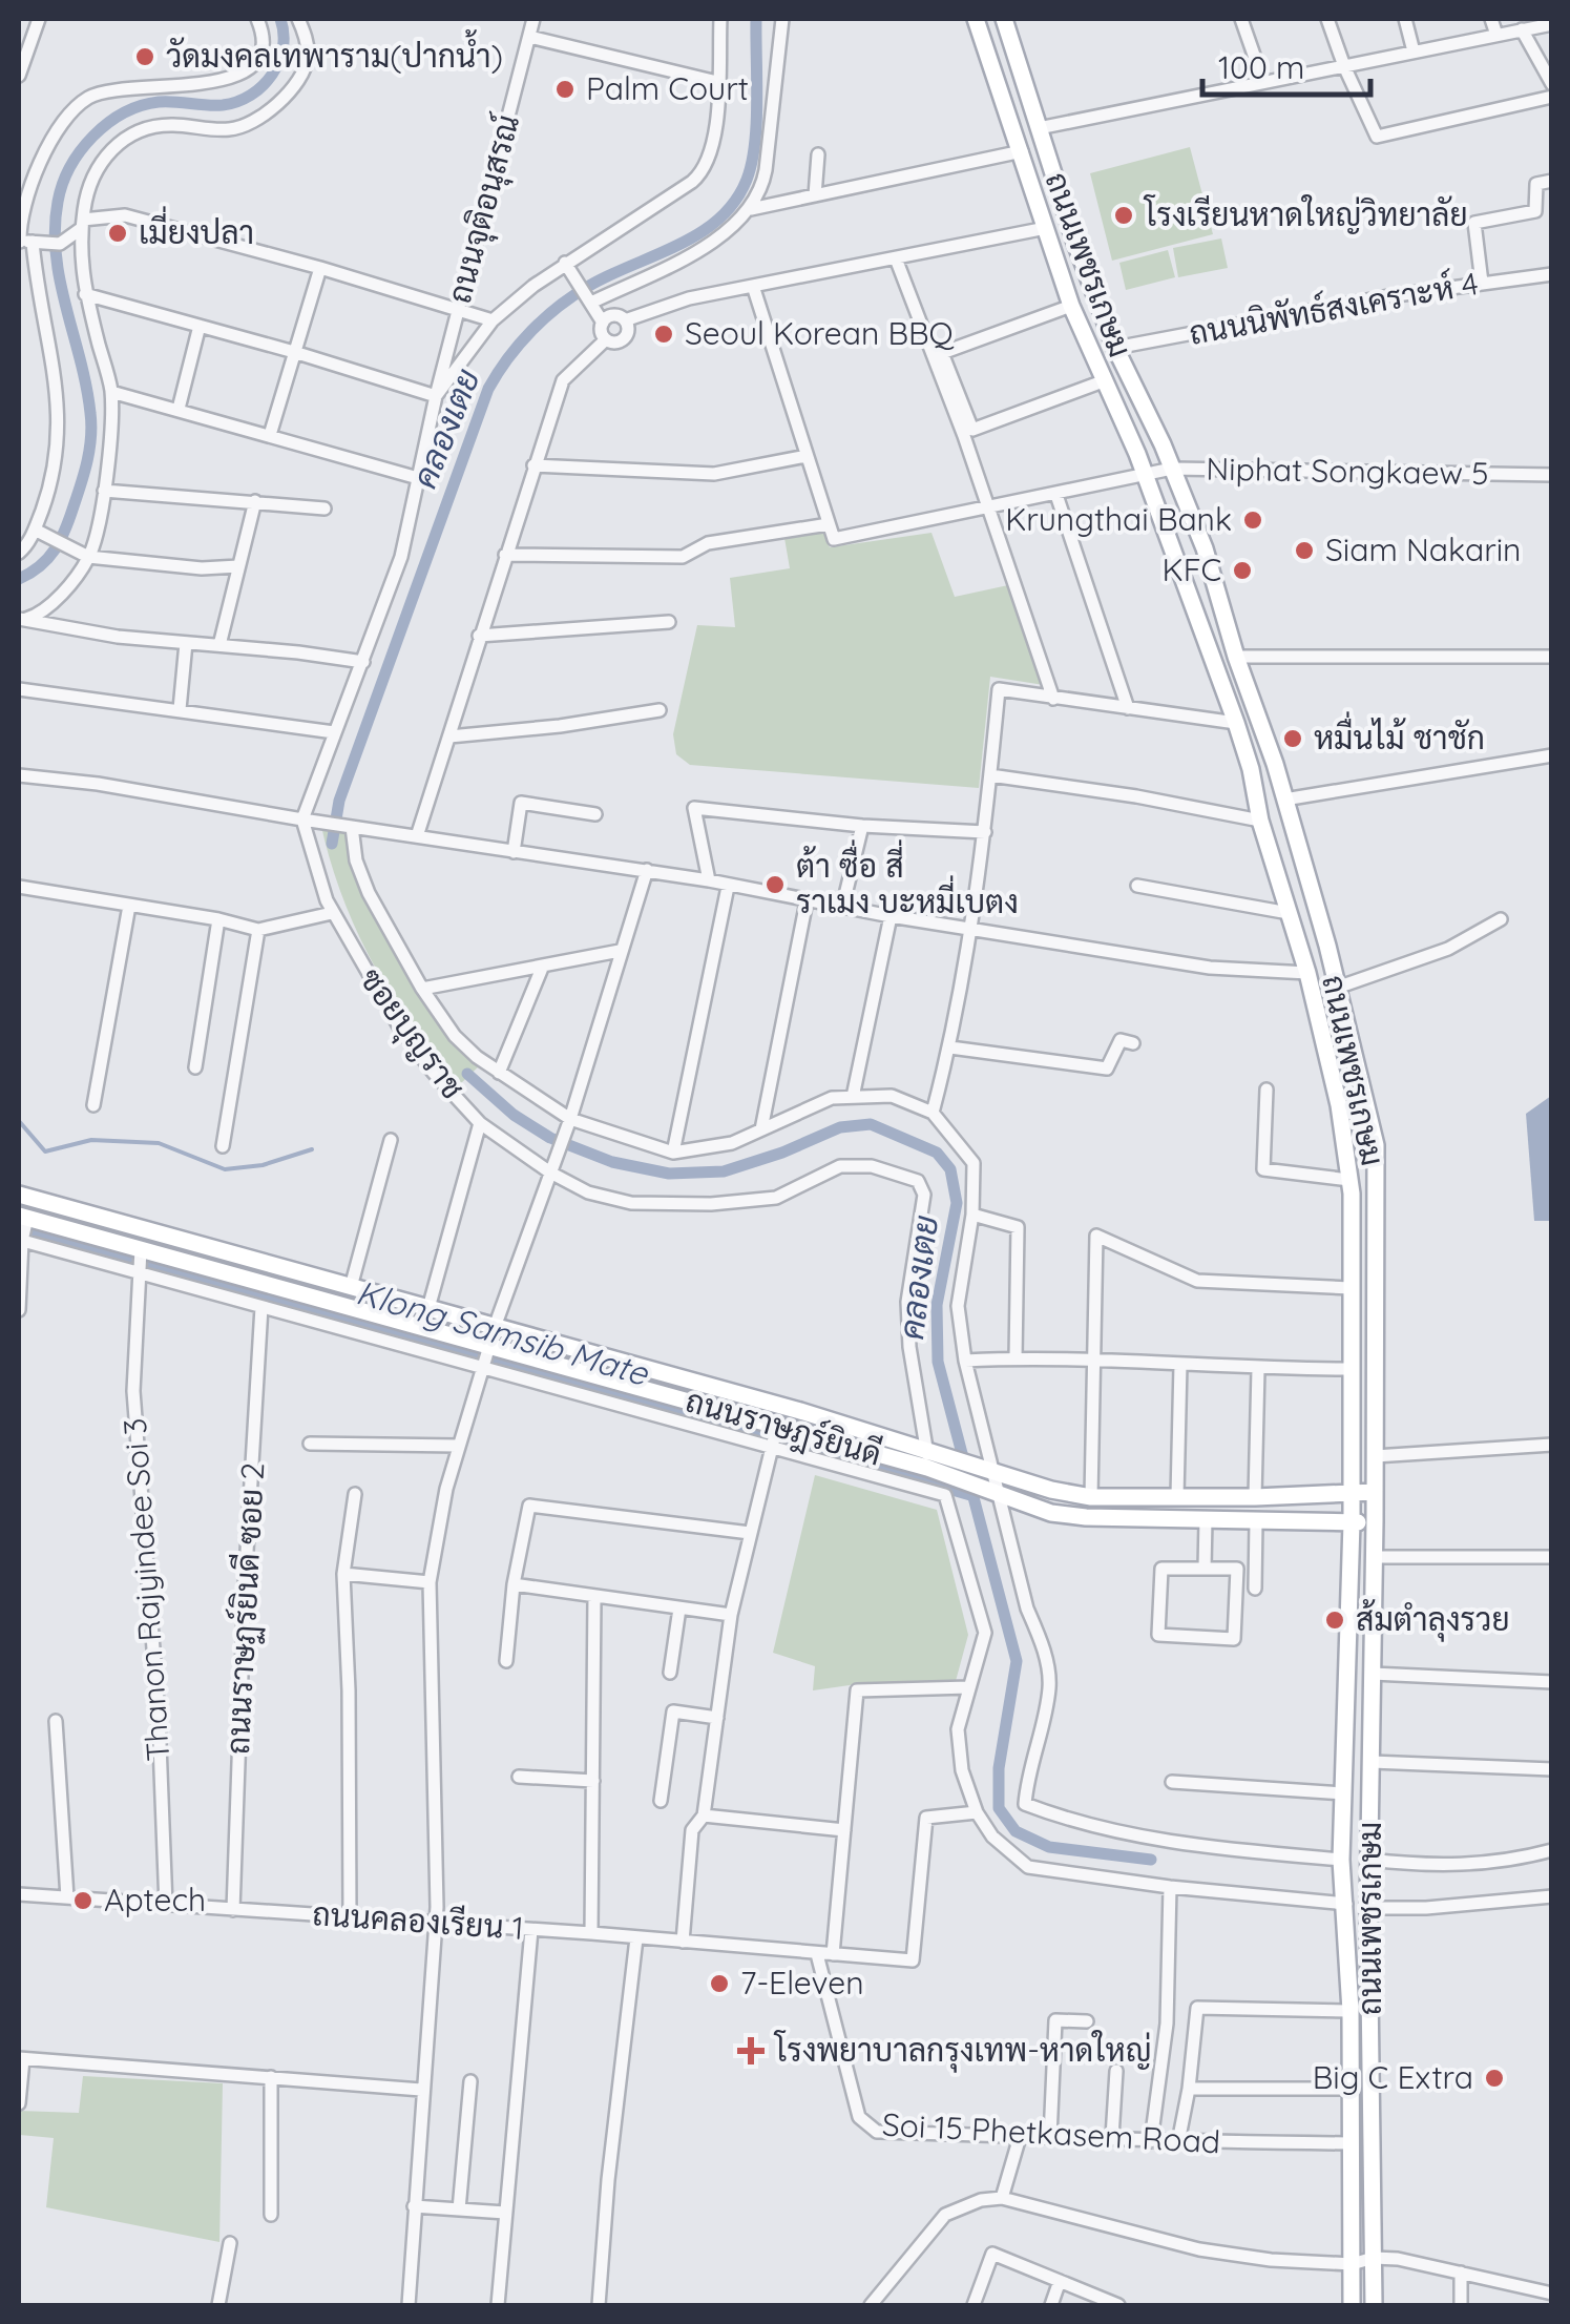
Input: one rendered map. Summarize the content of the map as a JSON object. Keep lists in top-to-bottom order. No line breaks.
{"streets":{"main road":["ถนนเพชรเกษม","ถนนราษฎร์ยินดี"],"street":["ถนนจุติอนุสรณ์","ถนนนิพัทธ์สงเคราะห์ 4","Niphat Songkaew 5","ซอยบุญราช","Thanon Rajyindee Soi 3","ถนนราษฏร์ยินดี ซอย 2","ถนนคลองเรียน 1","Soi 15 Phetkasem Road"]},"crossings":[["ถนนจุติอนุสรณ์","ซอยบุญราช"],["ถนนเพชรเกษม","ถนนนิพัทธ์สงเคราะห์ 4"],["ถนนเพชรเกษม","Niphat Songkaew 5"],["ถนนเพชรเกษม","ถนนราษฎร์ยินดี"],["ถนนเพชรเกษม","Soi 15 Phetkasem Road"],["ซอยบุญราช","ถนนราษฎร์ยินดี"],["ถนนราษฎร์ยินดี","Thanon Rajyindee Soi 3"],["Thanon Rajyindee Soi 3","ถนนคลองเรียน 1"],["ถนนราษฏร์ยินดี ซอย 2","ถนนคลองเรียน 1"],["ถนนคลองเรียน 1","Soi 15 Phetkasem Road"]],"water":["คลองเตย","Klong Samsib Mate"],"places":{"other":["วัดมงคลเทพาราม(ปากน้ำ)","Palm Court","โรงเรียนหาดใหญ่วิทยาลัย","เมี่ยงปลา","Seoul Korean BBQ","Krungthai Bank","Siam Nakarin","KFC","หมื่นไม้ ชาชัก","ต้า ซื่อ สี่ ราเมง บะหมี่เบตง","ส้มตำลุงรวย","Aptech","7-Eleven","Big C Extra"],"health":["โรงพยาบาลกรุงเทพ-หาดใหญ่"]},"scale_bar":"100 m"}
